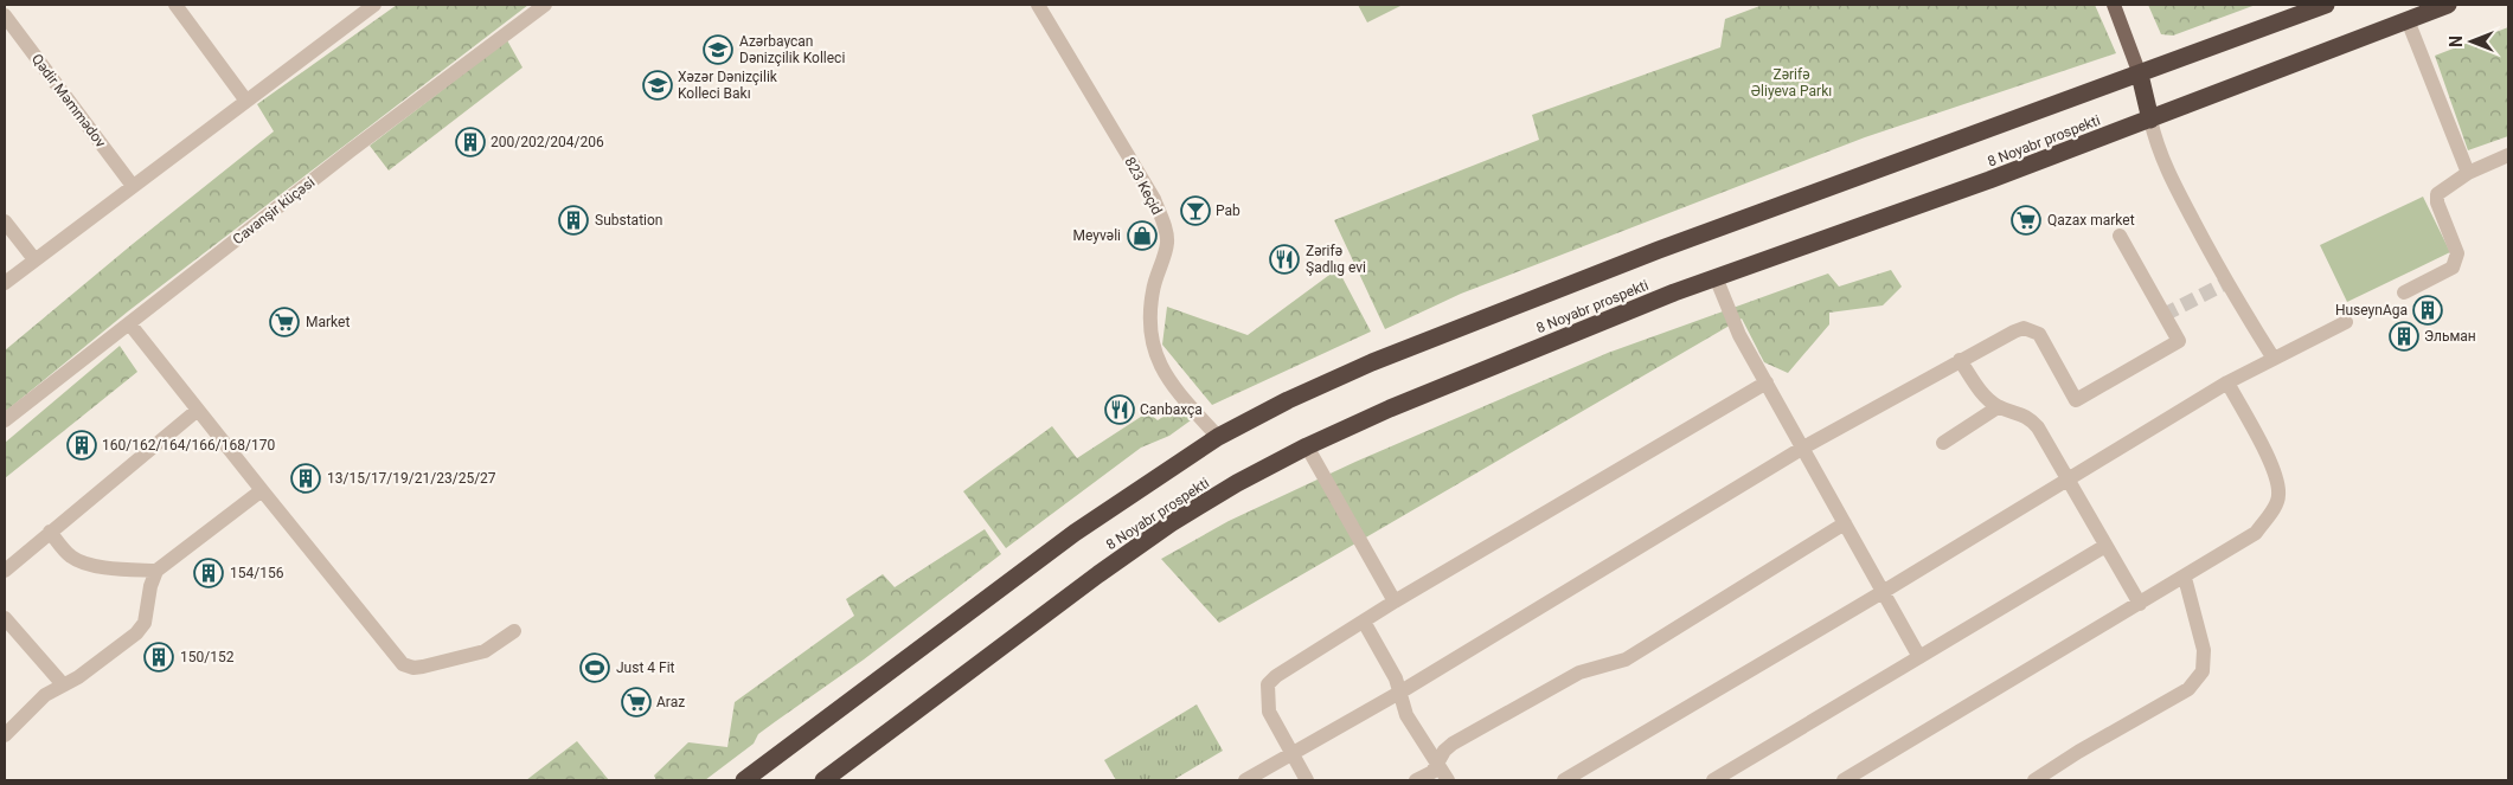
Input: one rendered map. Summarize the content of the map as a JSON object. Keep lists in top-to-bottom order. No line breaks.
{"streets":{"highway":["8 Noyabr prospekti"],"street":["Qədir Məmmədov","823 Keçid","Cavanşir küçəsi"]},"crossings":[["8 Noyabr prospekti","823 Keçid"]],"parks":["Zərifə Əliyeva Parkı"],"places":{"school or university":["Azərbaycan Dənizçilik Kolleci","Xəzər Dənizçilik Kolleci Bakı"],"building":["200/202/204/206","Substation","HuseynAga","Эльман","160/162/164/166/168/170","13/15/17/19/21/23/25/27","154/156","150/152"],"bar":["Pab"],"supermarket":["Qazax market","Market","Araz"],"shop":["Meyvəli"],"restaurant":["Zərifə Şadlıg evi","Canbaxça"],"sports":["Just 4 Fit"]},"north":"left"}
